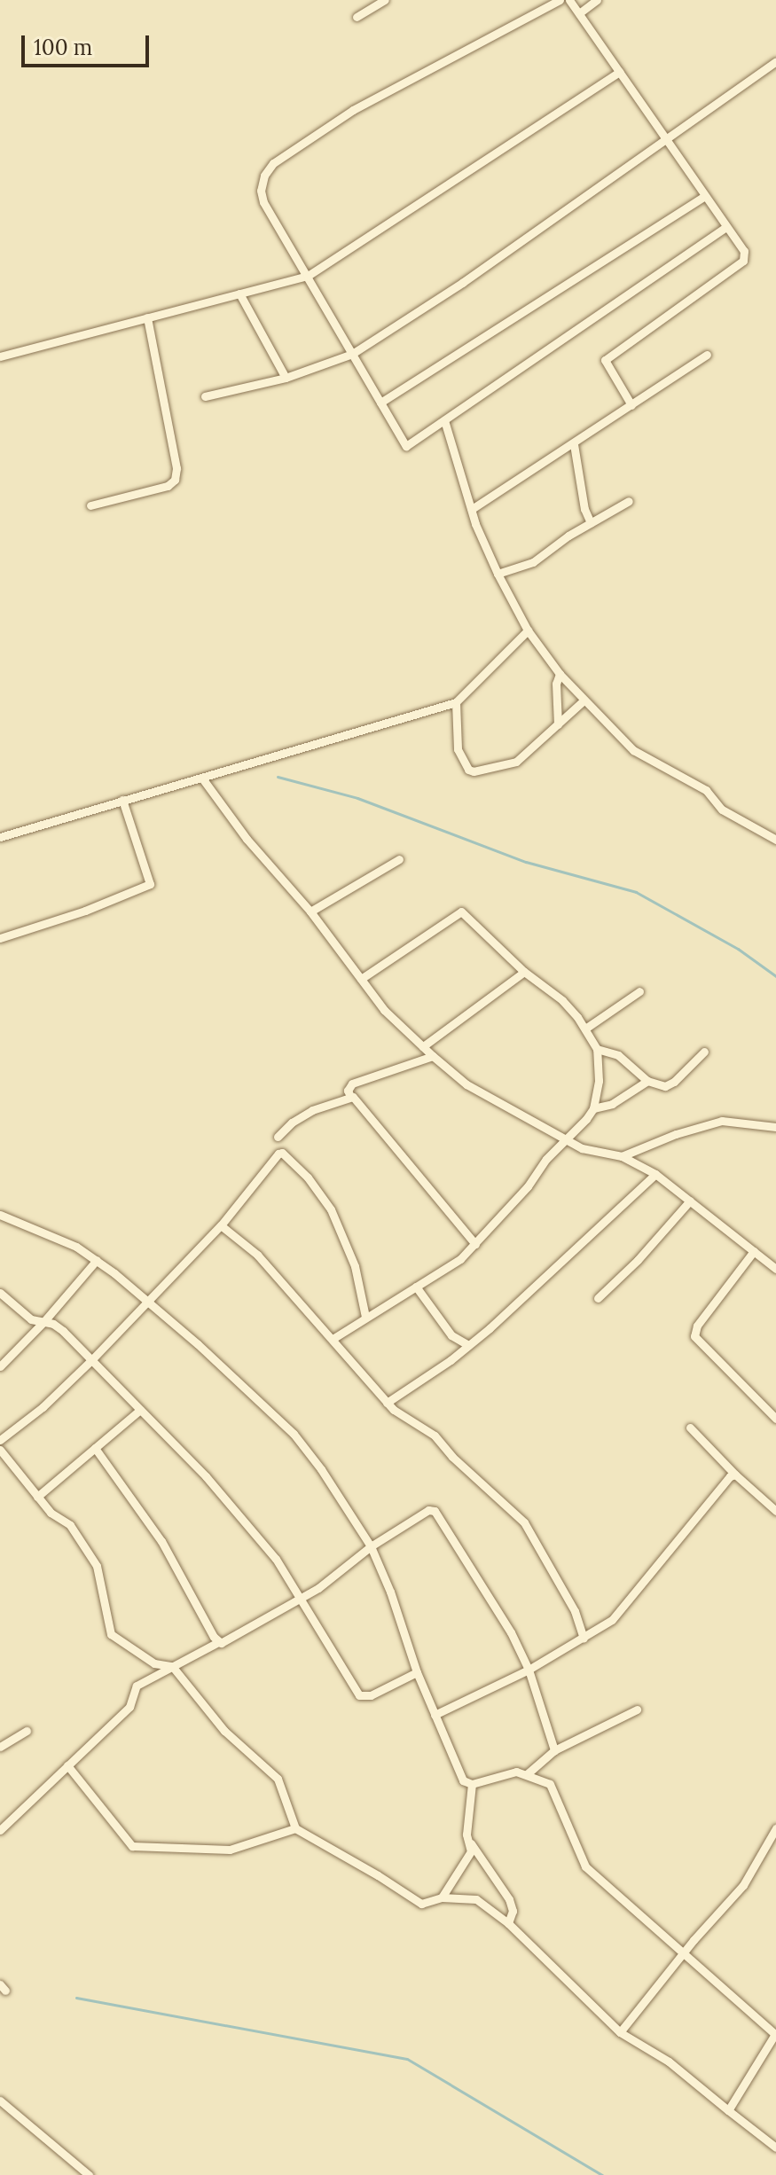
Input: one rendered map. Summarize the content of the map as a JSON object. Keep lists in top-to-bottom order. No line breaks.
{"scale_bar":"100 m"}
